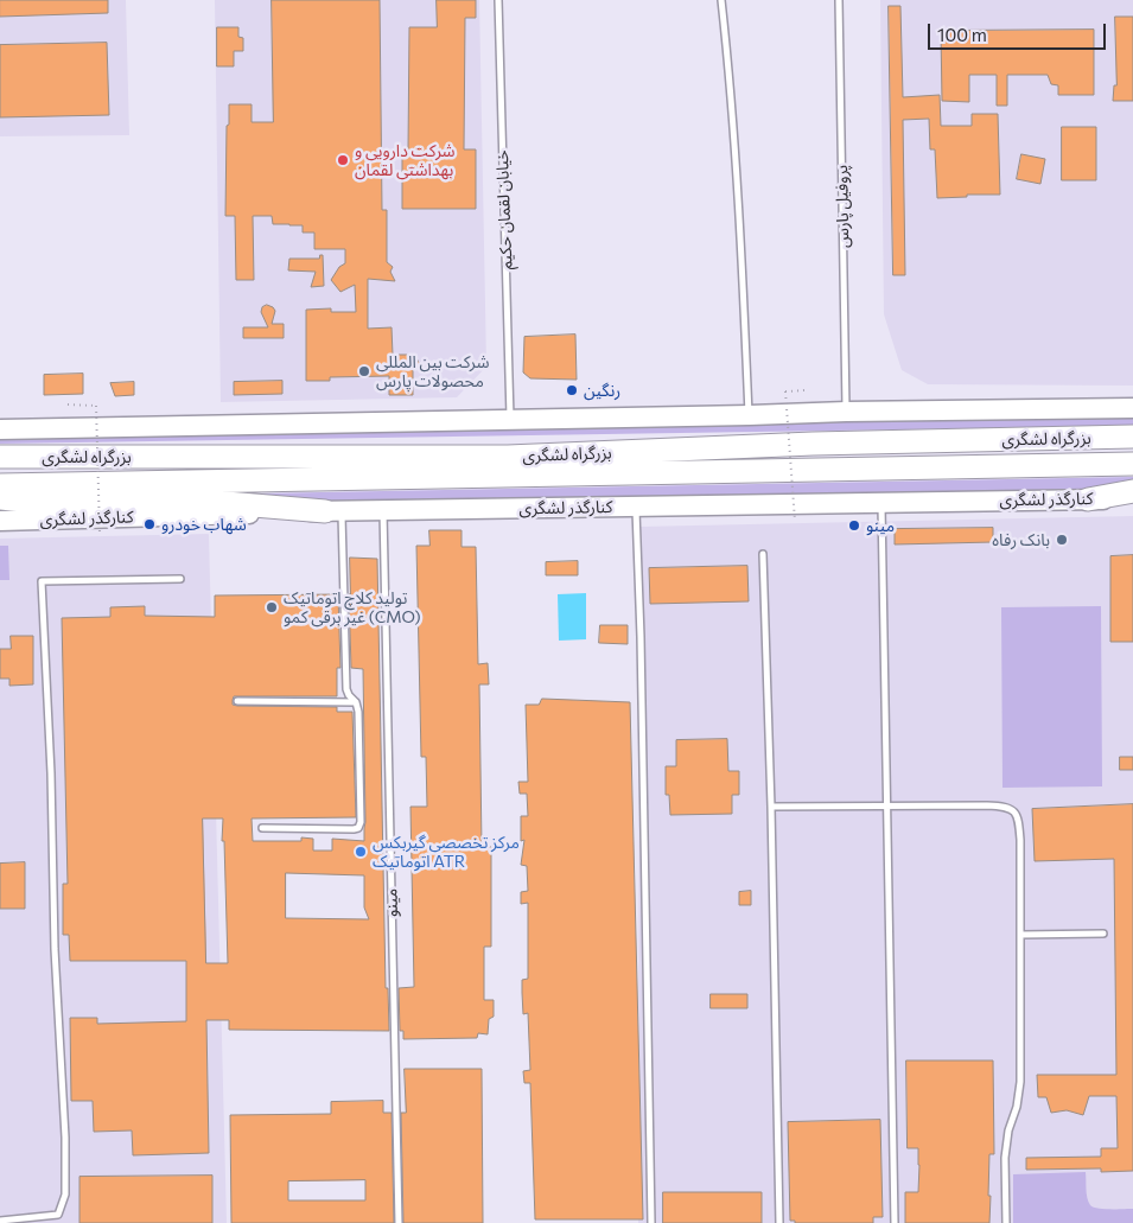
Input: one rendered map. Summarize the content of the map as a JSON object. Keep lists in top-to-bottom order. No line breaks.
{"streets":{"highway":["بزرگراه لشگری"],"main road":["کنارگذر لشگری"],"lane":["پروفیل پارس","خیابان لقمان حکیم","مینو"]},"crossings":[["کنارگذر لشگری","مینو"]],"places":["شرکت دارویی و بهداشتی لقمان","شرکت بین المللی محصولات پارس","رنگین","شهاب خودرو","مینو","بانک رفاه","تولید کلاچ اتوماتیک غیر برقی کمو (CMO)","مرکز تخصصی گیربکس اتوماتیک ATR"],"scale_bar":"100 m"}
